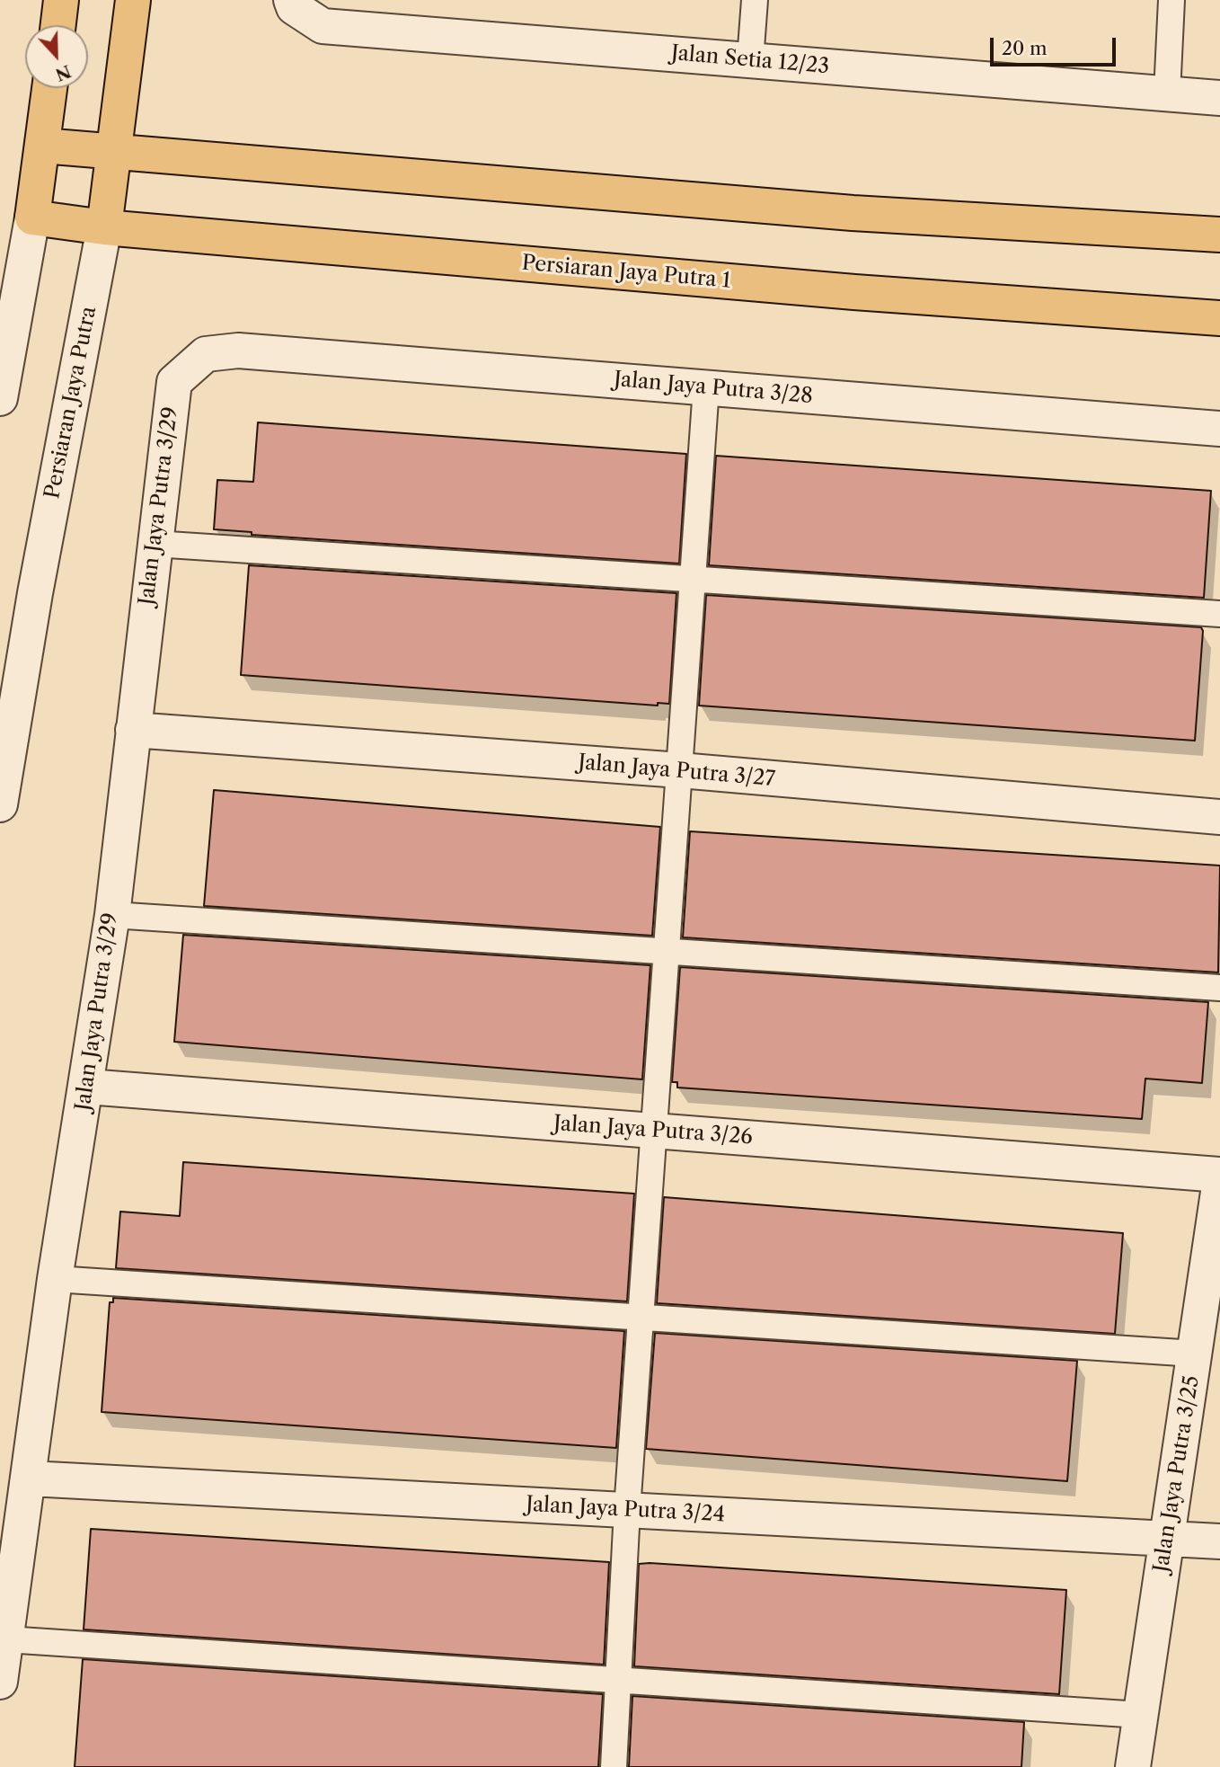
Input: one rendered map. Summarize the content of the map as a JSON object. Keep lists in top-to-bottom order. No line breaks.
{"streets":{"main road":["Persiaran Jaya Putra 1","Persiaran Jaya Putra"],"street":["Jalan Setia 12/23","Jalan Jaya Putra 3/28","Jalan Jaya Putra 3/29","Jalan Jaya Putra 3/27","Jalan Jaya Putra 3/26","Jalan Jaya Putra 3/25","Jalan Jaya Putra 3/24"]},"crossings":[["Persiaran Jaya Putra 1","Persiaran Jaya Putra"],["Jalan Jaya Putra 3/28","Jalan Jaya Putra 3/29"],["Jalan Jaya Putra 3/29","Jalan Jaya Putra 3/27"],["Jalan Jaya Putra 3/29","Jalan Jaya Putra 3/26"],["Jalan Jaya Putra 3/29","Jalan Jaya Putra 3/24"],["Jalan Jaya Putra 3/25","Jalan Jaya Putra 3/24"]],"scale_bar":"20 m","north":"bottom"}
